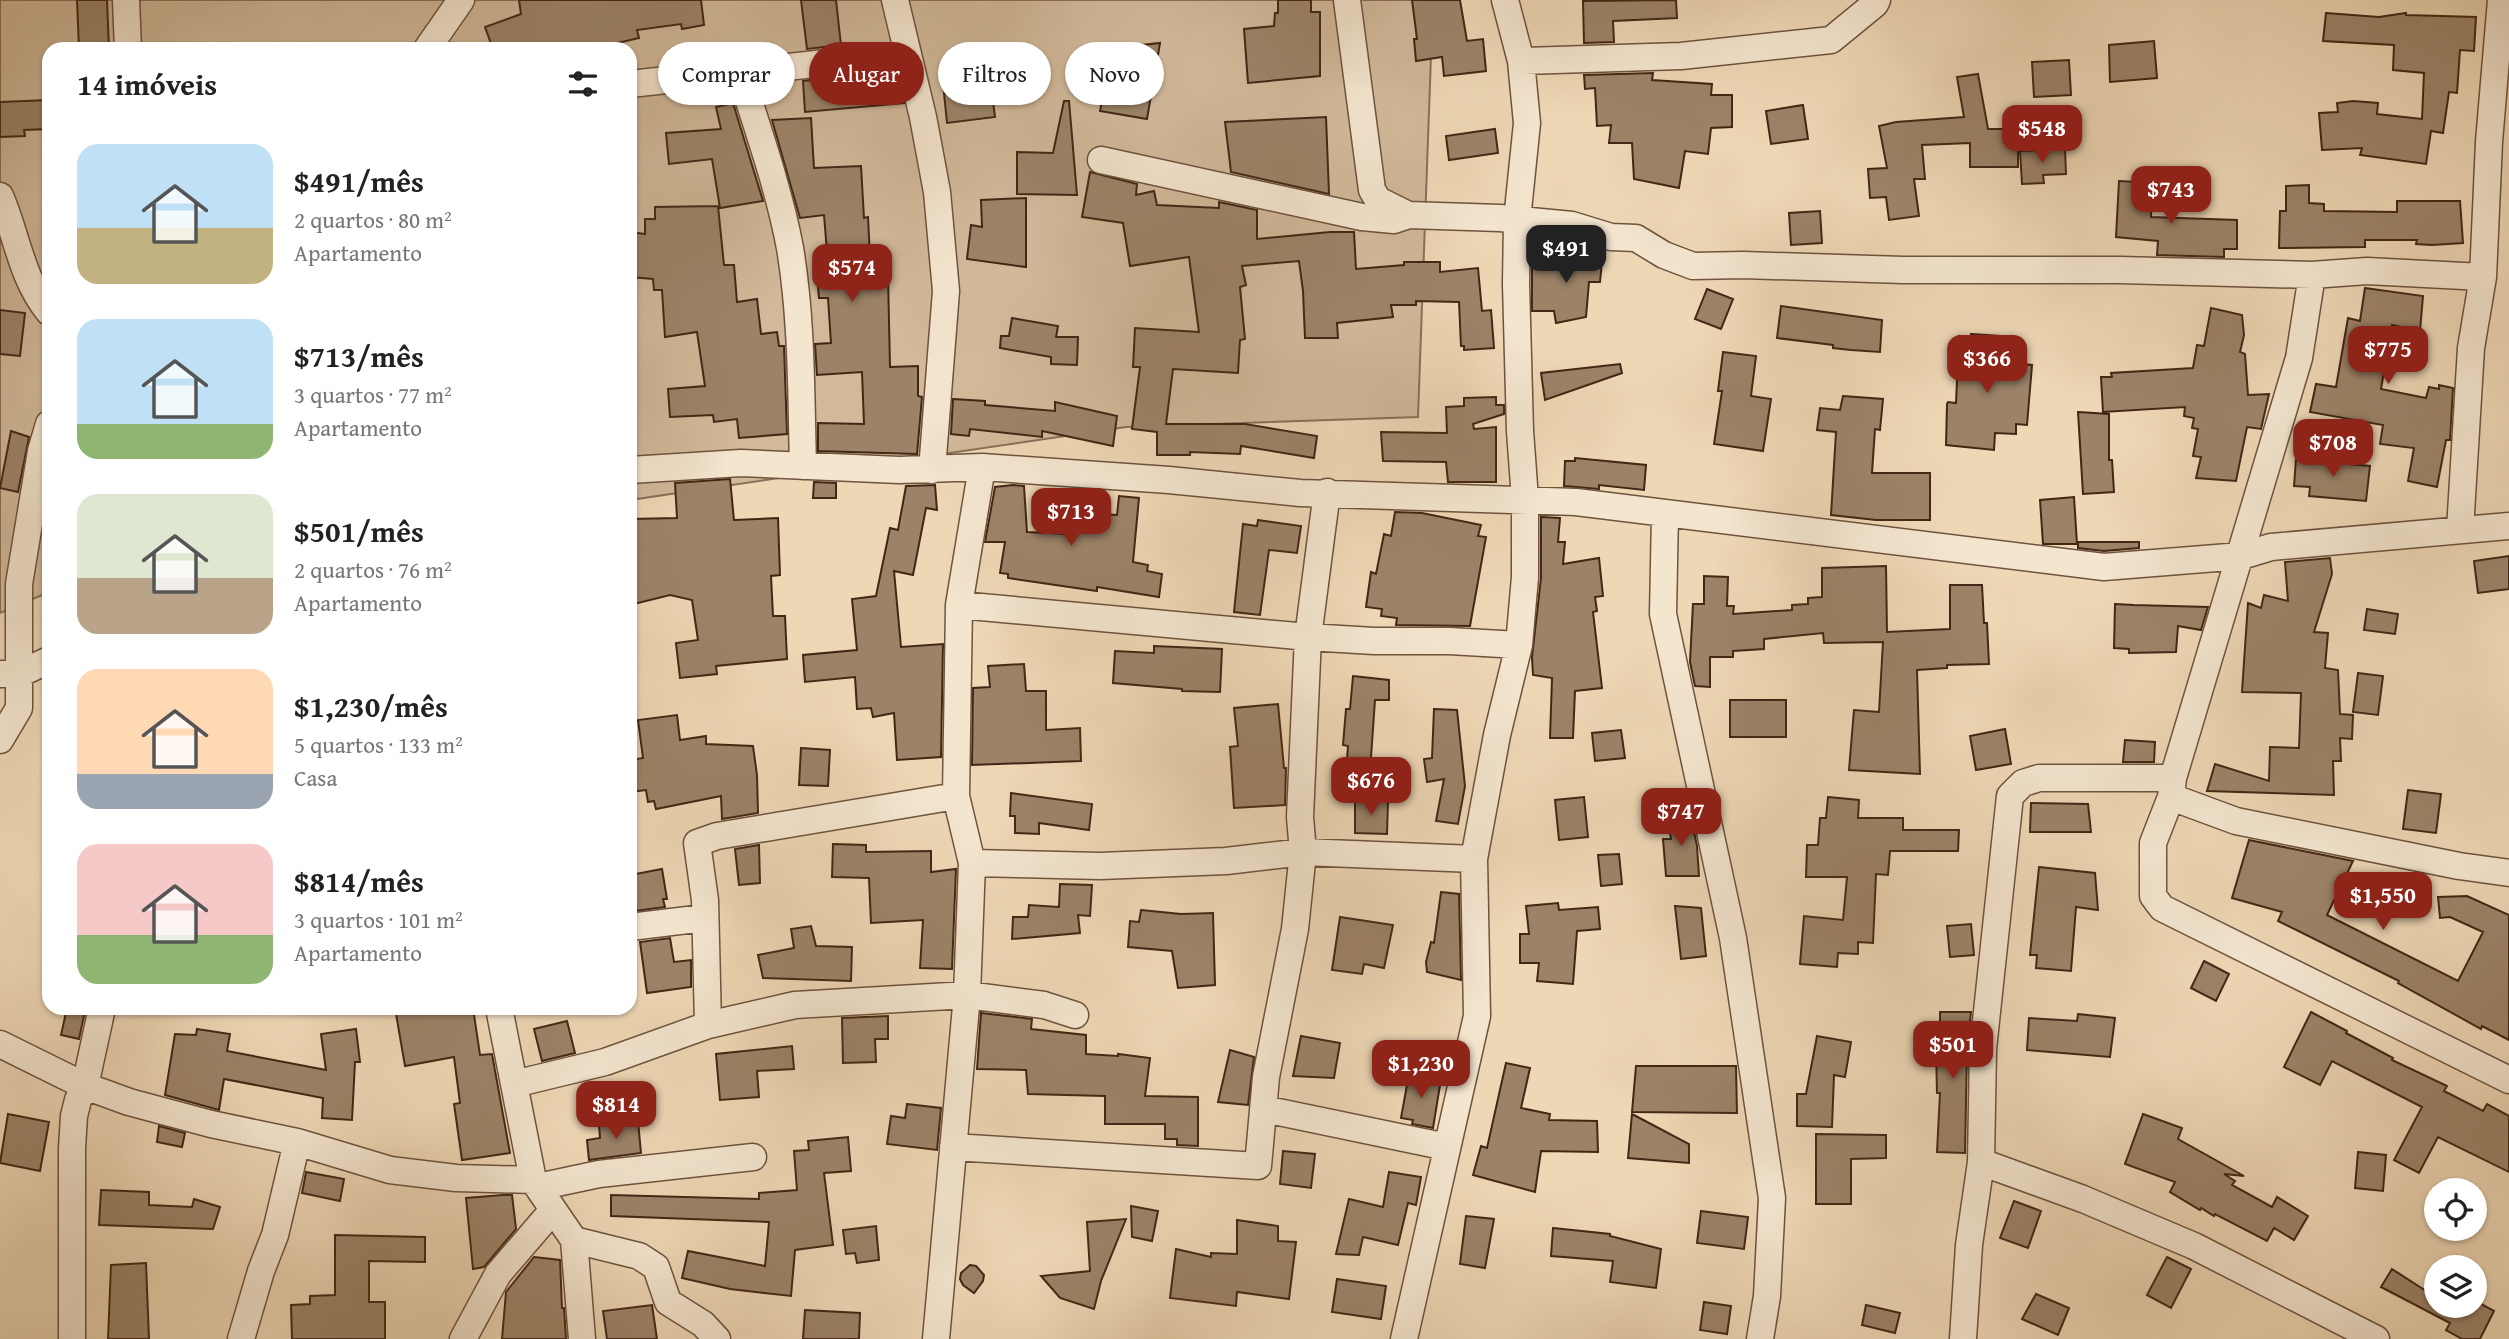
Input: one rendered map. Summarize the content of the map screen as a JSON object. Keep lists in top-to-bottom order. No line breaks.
{"page":{"chip":["Comprar","Alugar","Filtros","Novo"],"heading":"14 imóveis","price":["$548","$743","$491","$574","$775","$366","$708","$713","$676","$747","$1,550","$501","$1,230","$814"],"list":[{"name":"$491/mês","note":"2 quartos · 80 m² · Apartamento"},{"name":"$713/mês","note":"3 quartos · 77 m² · Apartamento"},{"name":"$501/mês","note":"2 quartos · 76 m² · Apartamento"},{"name":"$1,230/mês","note":"5 quartos · 133 m² · Casa"},{"name":"$814/mês","note":"3 quartos · 101 m² · Apartamento"}]}}
